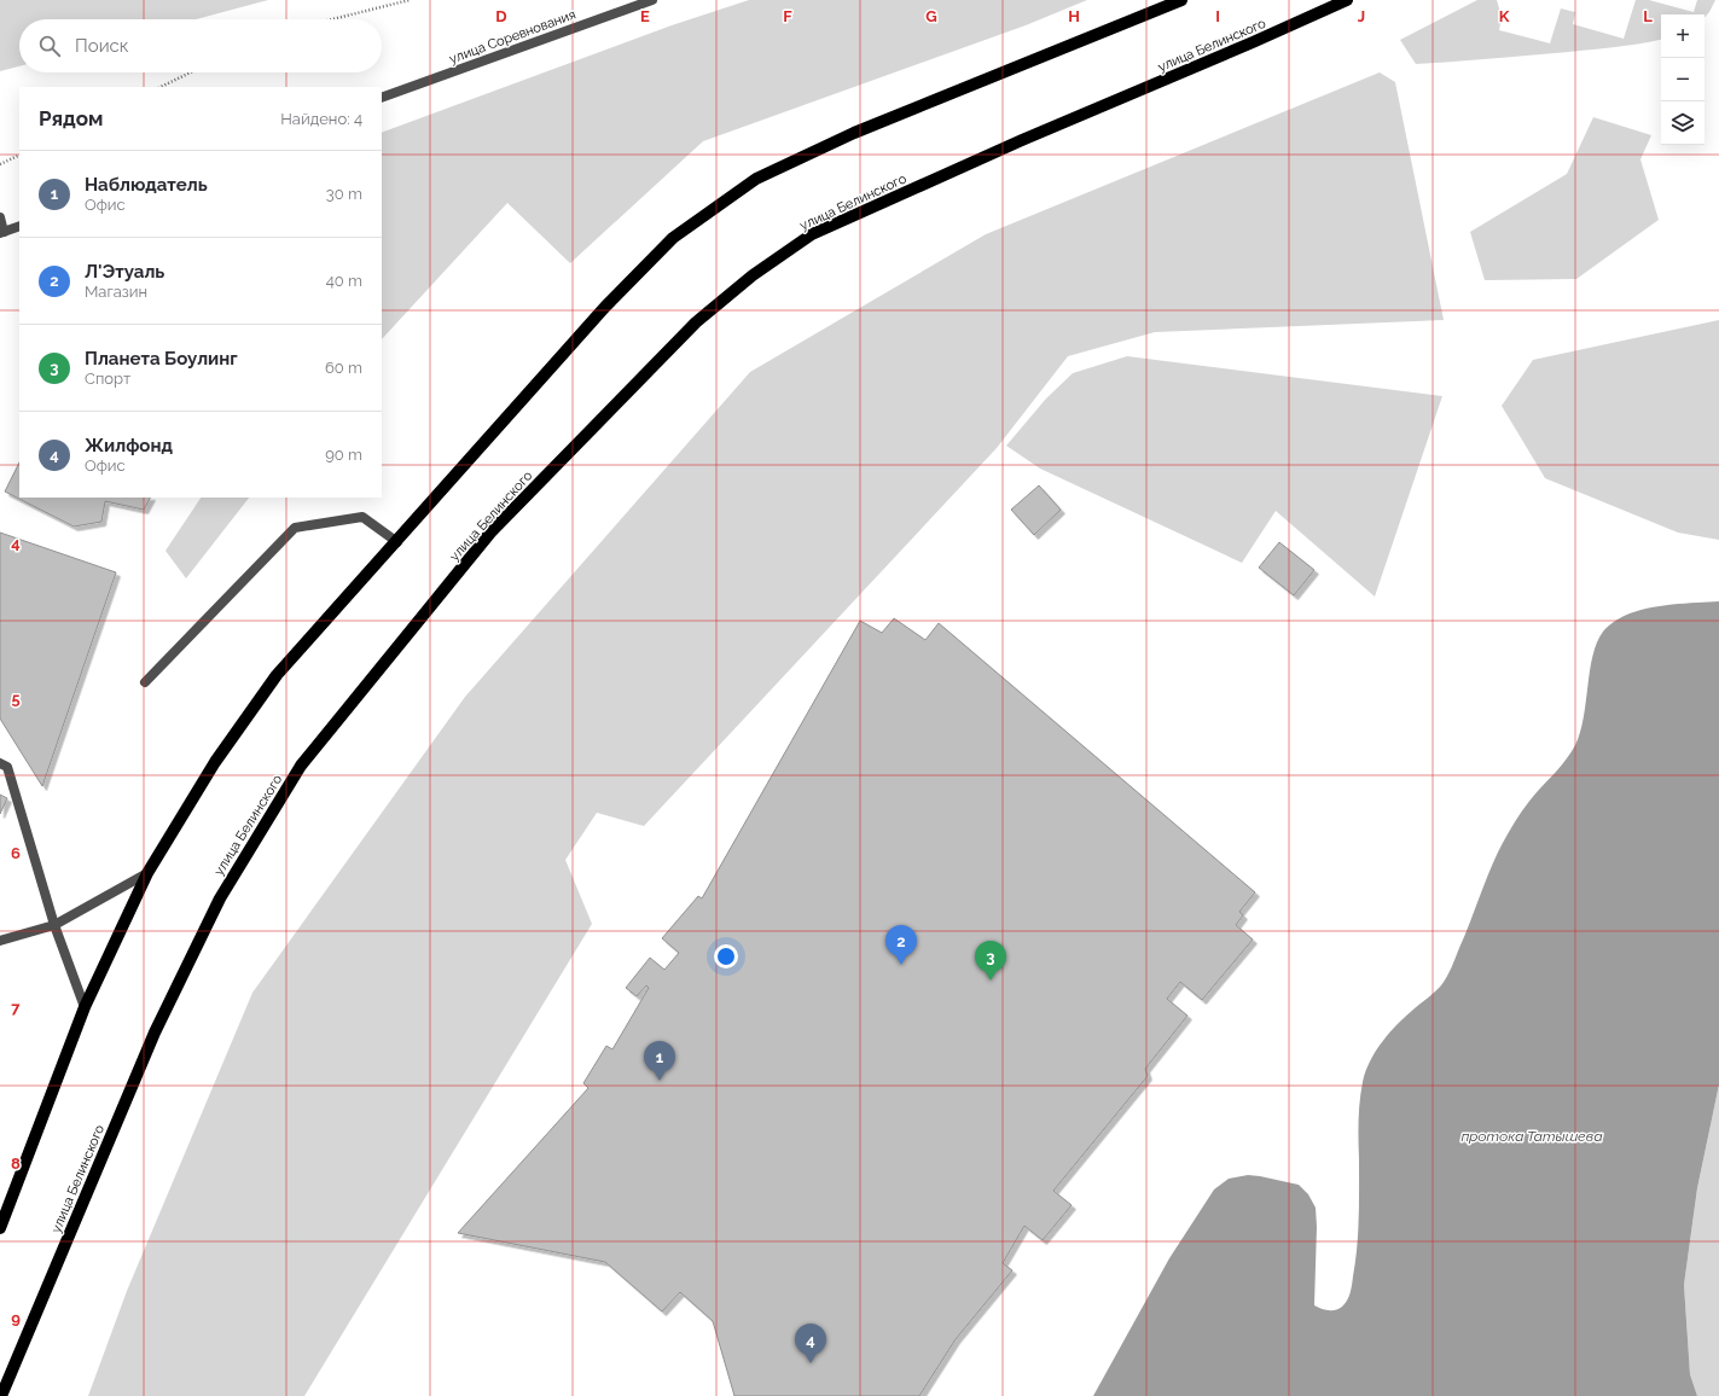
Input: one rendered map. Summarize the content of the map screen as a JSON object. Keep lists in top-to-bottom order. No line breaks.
{"streets":{"main road":["улица Белинского"],"street":["улица Соревнования"]},"water":["протока Татышева"],"page":{"map_buttons":["+","−"],"search":"Поиск","heading":["Рядом","Найдено: 4"],"list":[{"mark":"1","name":"Наблюдатель","note":"Офис","value":"30 m"},{"mark":"2","name":"Л'Этуаль","note":"Магазин","value":"40 m"},{"mark":"3","name":"Планета Боулинг","note":"Спорт","value":"60 m"},{"mark":"4","name":"Жилфонд","note":"Офис","value":"90 m"}],"pins":["2","3","1","4"]},"grid":{"columns":["D","E","F","G","H","I","J","K","L"],"rows":["4","5","6","7","8","9"]}}
